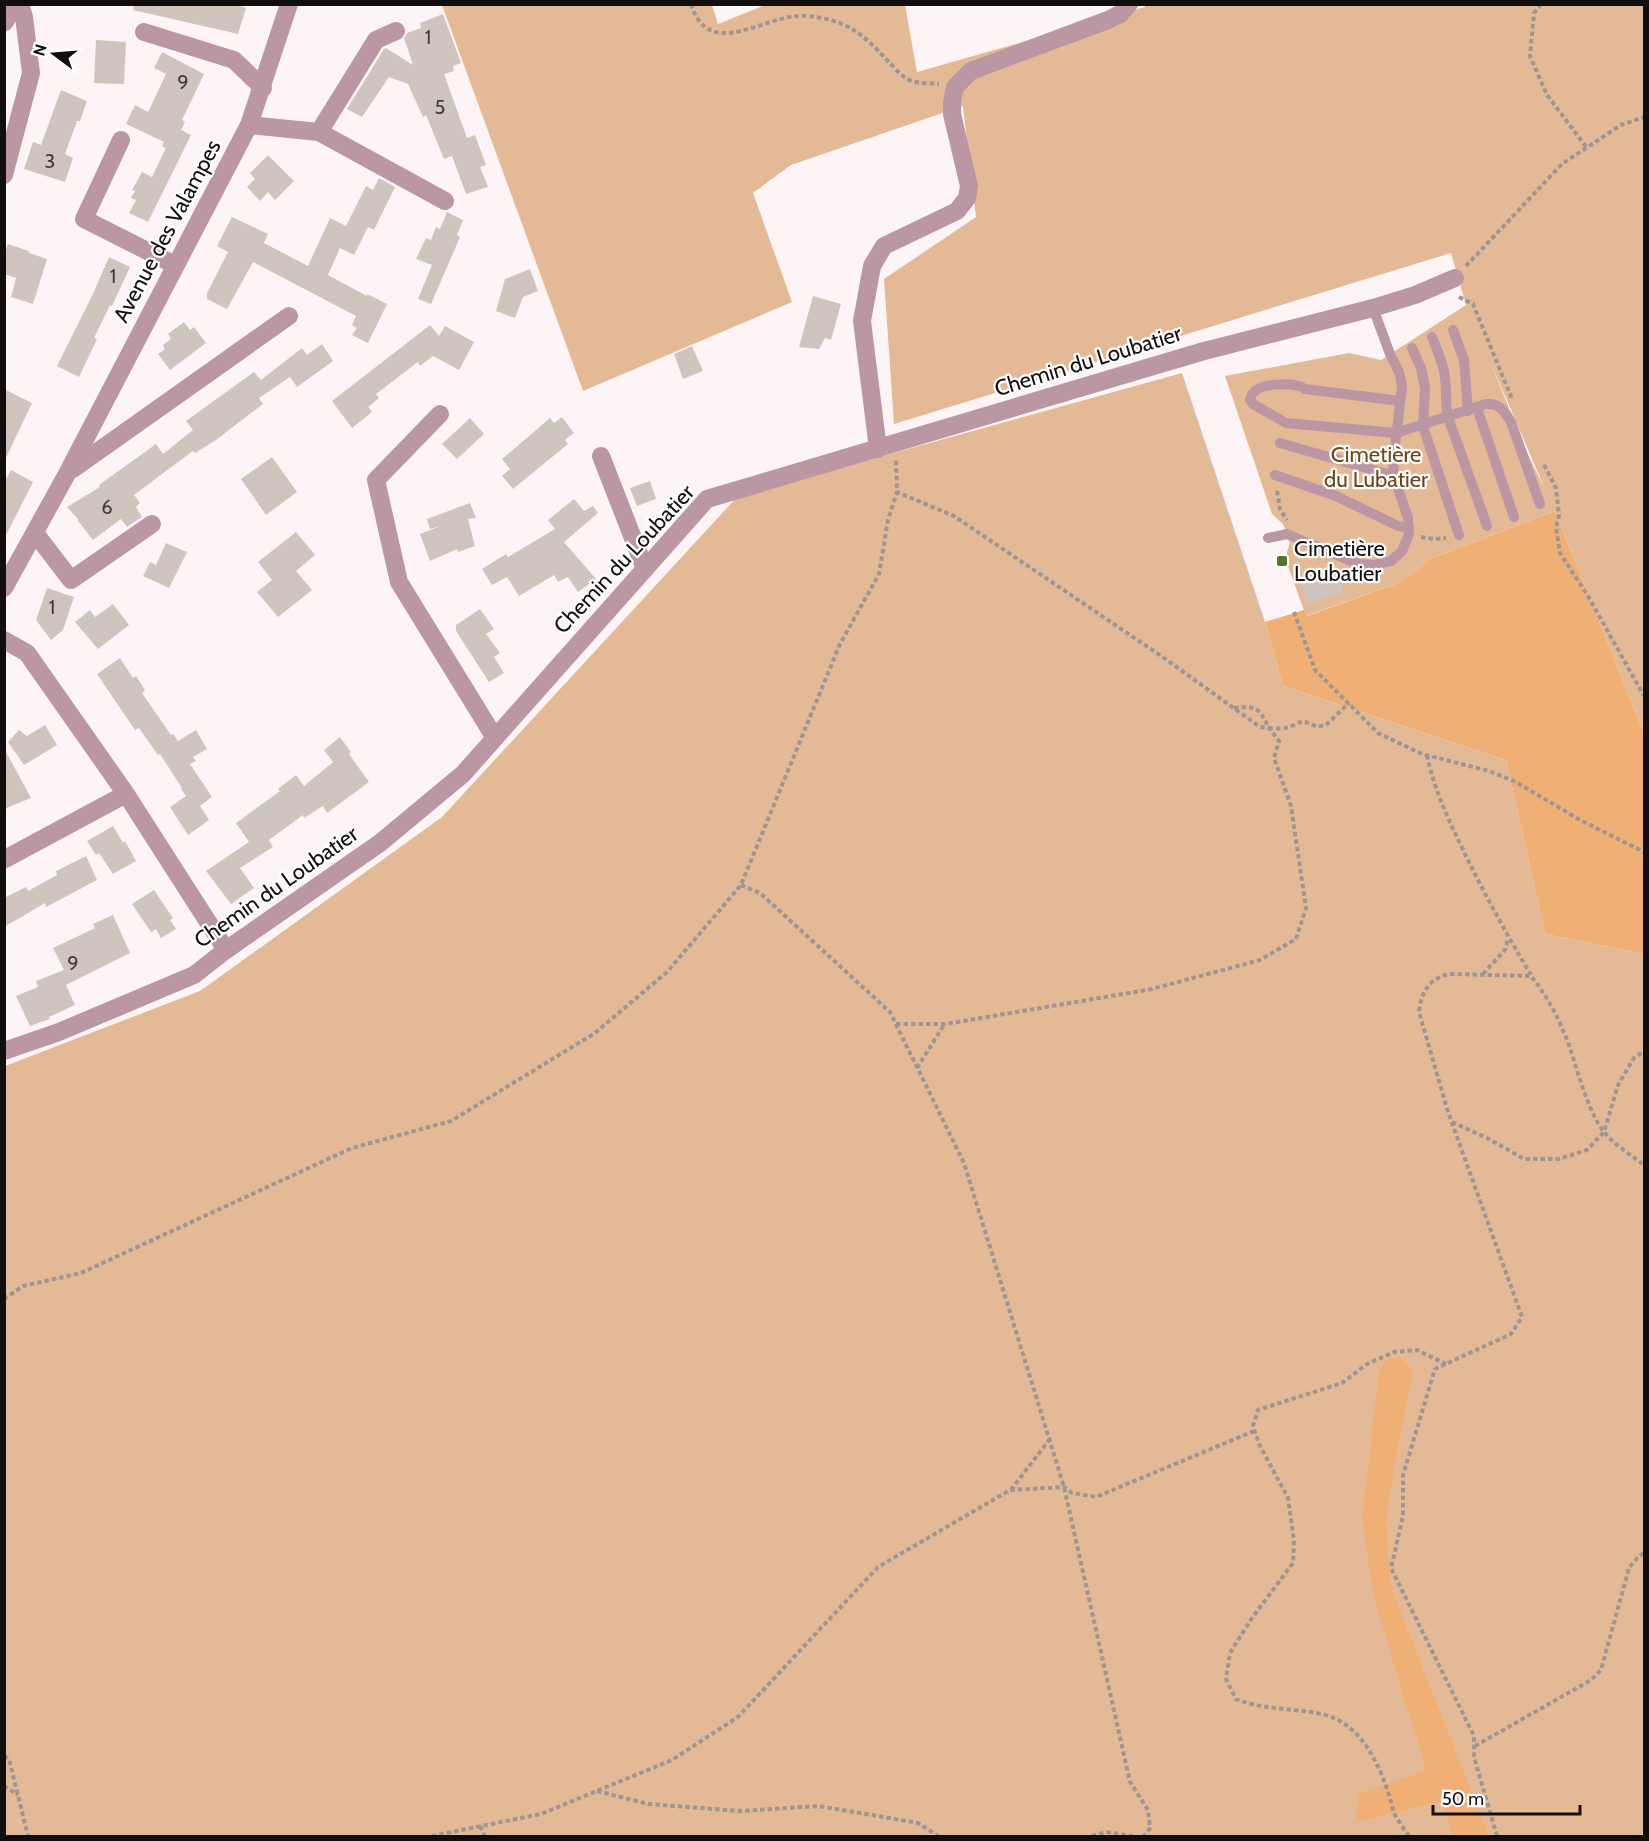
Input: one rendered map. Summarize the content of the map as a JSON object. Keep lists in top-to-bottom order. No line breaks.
{"streets":{"street":["Avenue des Valampes","Chemin du Loubatier"]},"parks":["Cimetière du Lubatier"],"places":{"transit":["Cimetière Loubatier"]},"house_numbers":["1","9","5","3","1","6","1","9"],"scale_bar":"50 m","north":"left"}
